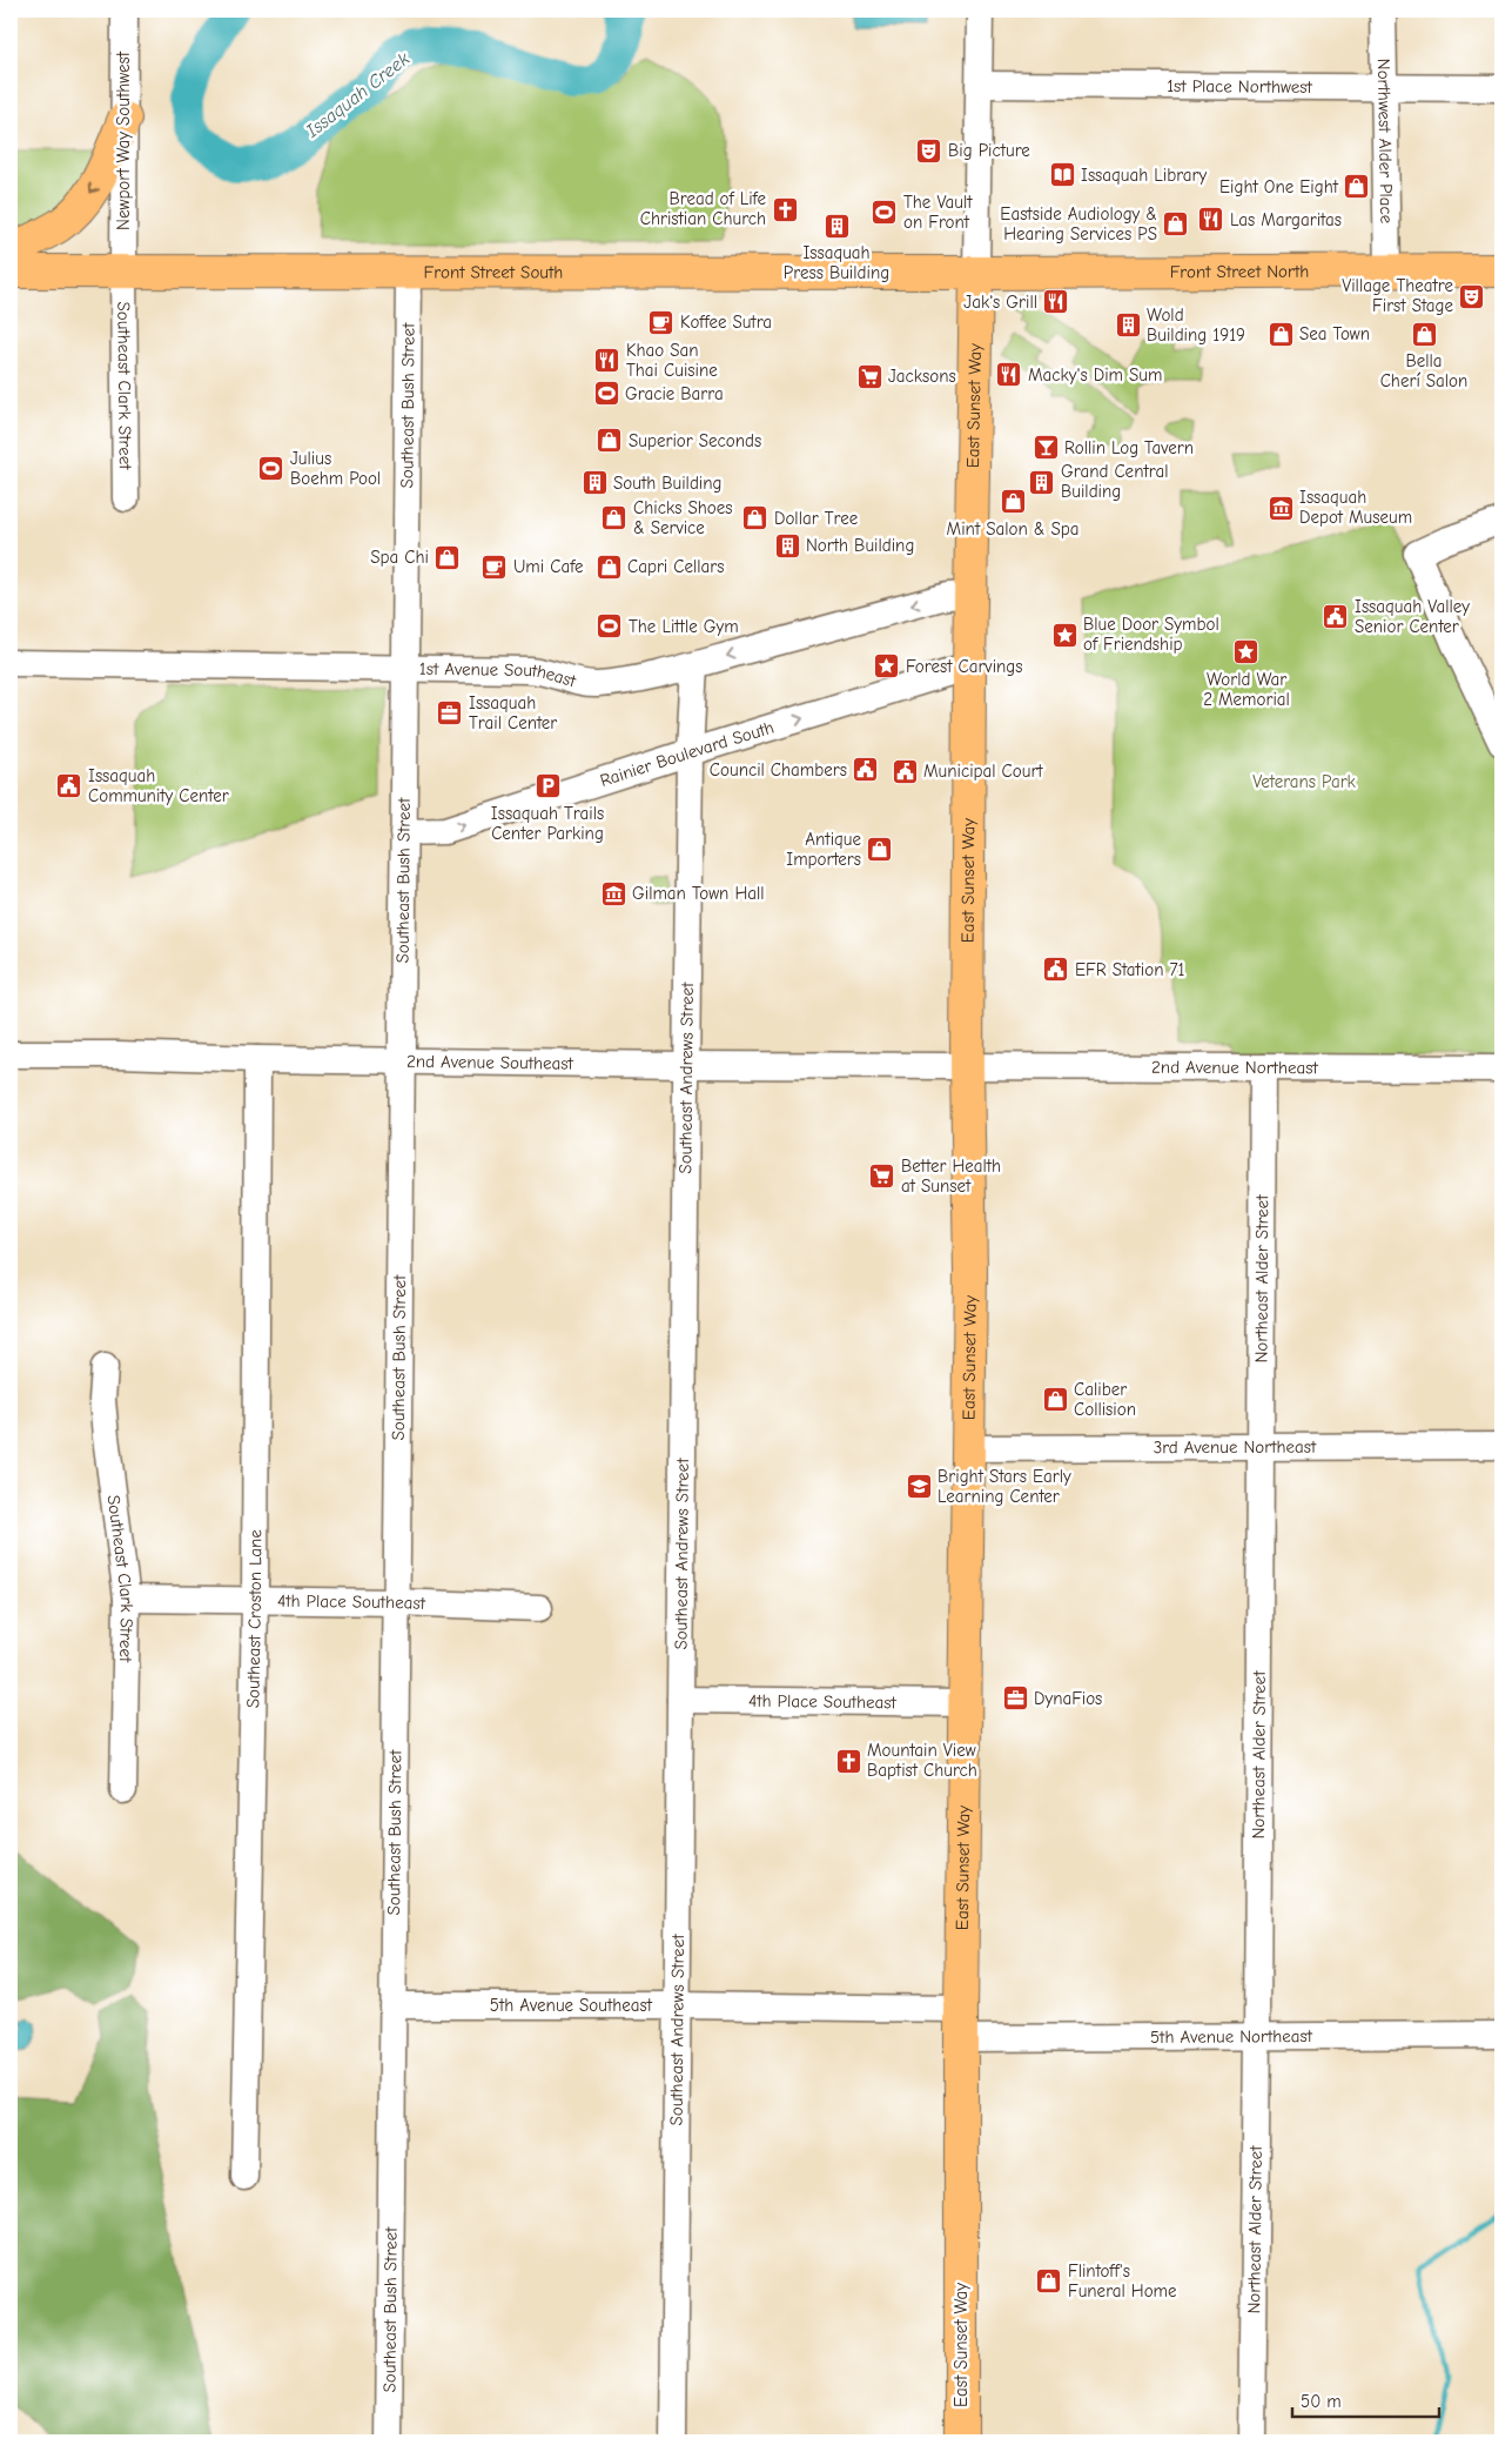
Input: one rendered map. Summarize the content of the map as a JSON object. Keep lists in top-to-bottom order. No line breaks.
{"streets":{"main road":["Front Street South","Front Street North","East Sunset Way"],"street":["1st Place Northwest","Newport Way Southwest","Northwest Alder Place","Southeast Clark Street","Southeast Bush Street","1st Avenue Southeast","Rainier Boulevard South","2nd Avenue Southeast","2nd Avenue Northeast","Southeast Andrews Street","Northeast Alder Street","3rd Avenue Northeast","4th Place Southeast","Southeast Croston Lane","5th Avenue Southeast","5th Avenue Northeast"]},"crossings":[["1st Place Northwest","Northwest Alder Place"],["Newport Way Southwest","Front Street South"],["Newport Way Southwest","Southeast Clark Street"],["Northwest Alder Place","Front Street North"],["Front Street South","Front Street North"],["Front Street South","Southeast Clark Street"],["Front Street South","Southeast Bush Street"],["Front Street South","East Sunset Way"],["Front Street North","East Sunset Way"],["Southeast Clark Street","4th Place Southeast"],["Southeast Bush Street","1st Avenue Southeast"],["Southeast Bush Street","Rainier Boulevard South"],["Southeast Bush Street","2nd Avenue Southeast"],["Southeast Bush Street","4th Place Southeast"],["Southeast Bush Street","5th Avenue Southeast"],["East Sunset Way","1st Avenue Southeast"],["East Sunset Way","Rainier Boulevard South"],["East Sunset Way","2nd Avenue Southeast"],["East Sunset Way","2nd Avenue Northeast"],["East Sunset Way","3rd Avenue Northeast"],["East Sunset Way","4th Place Southeast"],["East Sunset Way","5th Avenue Southeast"],["East Sunset Way","5th Avenue Northeast"],["1st Avenue Southeast","Southeast Andrews Street"],["Rainier Boulevard South","Southeast Andrews Street"],["2nd Avenue Southeast","2nd Avenue Northeast"],["2nd Avenue Southeast","Southeast Andrews Street"],["2nd Avenue Southeast","Southeast Croston Lane"],["2nd Avenue Northeast","Northeast Alder Street"],["Southeast Andrews Street","4th Place Southeast"],["Southeast Andrews Street","5th Avenue Southeast"],["Northeast Alder Street","3rd Avenue Northeast"],["Northeast Alder Street","5th Avenue Northeast"],["4th Place Southeast","Southeast Croston Lane"],["5th Avenue Southeast","5th Avenue Northeast"]],"one_way":["Rainier Boulevard South"],"water":["Issaquah Creek"],"parks":["Veterans Park"],"places":{"theatre":["Big Picture","Village Theatre First Stage"],"library":["Issaquah Library"],"shop":["Eight One Eight","Eastside Audiology & Hearing Services PS","Sea Town","Bella Cherí Salon","Superior Seconds","Mint Salon & Spa","Chicks Shoes & Service","Dollar Tree","Spa Chi","Capri Cellars","Antique Importers","Caliber Collision","Flintoff's Funeral Home"],"church":["Bread of Life Christian Church","Mountain View Baptist Church"],"sports":["The Vault on Front","Gracie Barra","Julius Boehm Pool","The Little Gym"],"restaurant":["Las Margaritas","Jak's Grill","Khao San Thai Cuisine","Macky's Dim Sum"],"building":["Issaquah Press Building","Wold Building 1919","Grand Central Building","South Building","North Building"],"cafe":["Koffee Sutra","Umi Cafe"],"supermarket":["Jacksons","Better Health at Sunset"],"bar":["Rollin Log Tavern"],"museum":["Issaquah Depot Museum","Gilman Town Hall"],"public building":["Issaquah Valley Senior Center","Council Chambers","Municipal Court","Issaquah Community Center","EFR Station 71"],"place":["Blue Door Symbol of Friendship","World War 2 Memorial","Forest Carvings"],"office":["Issaquah Trail Center","DynaFios"],"parking":["Issaquah Trails Center Parking"],"school or university":["Bright Stars Early Learning Center"]},"scale_bar":"50 m"}
